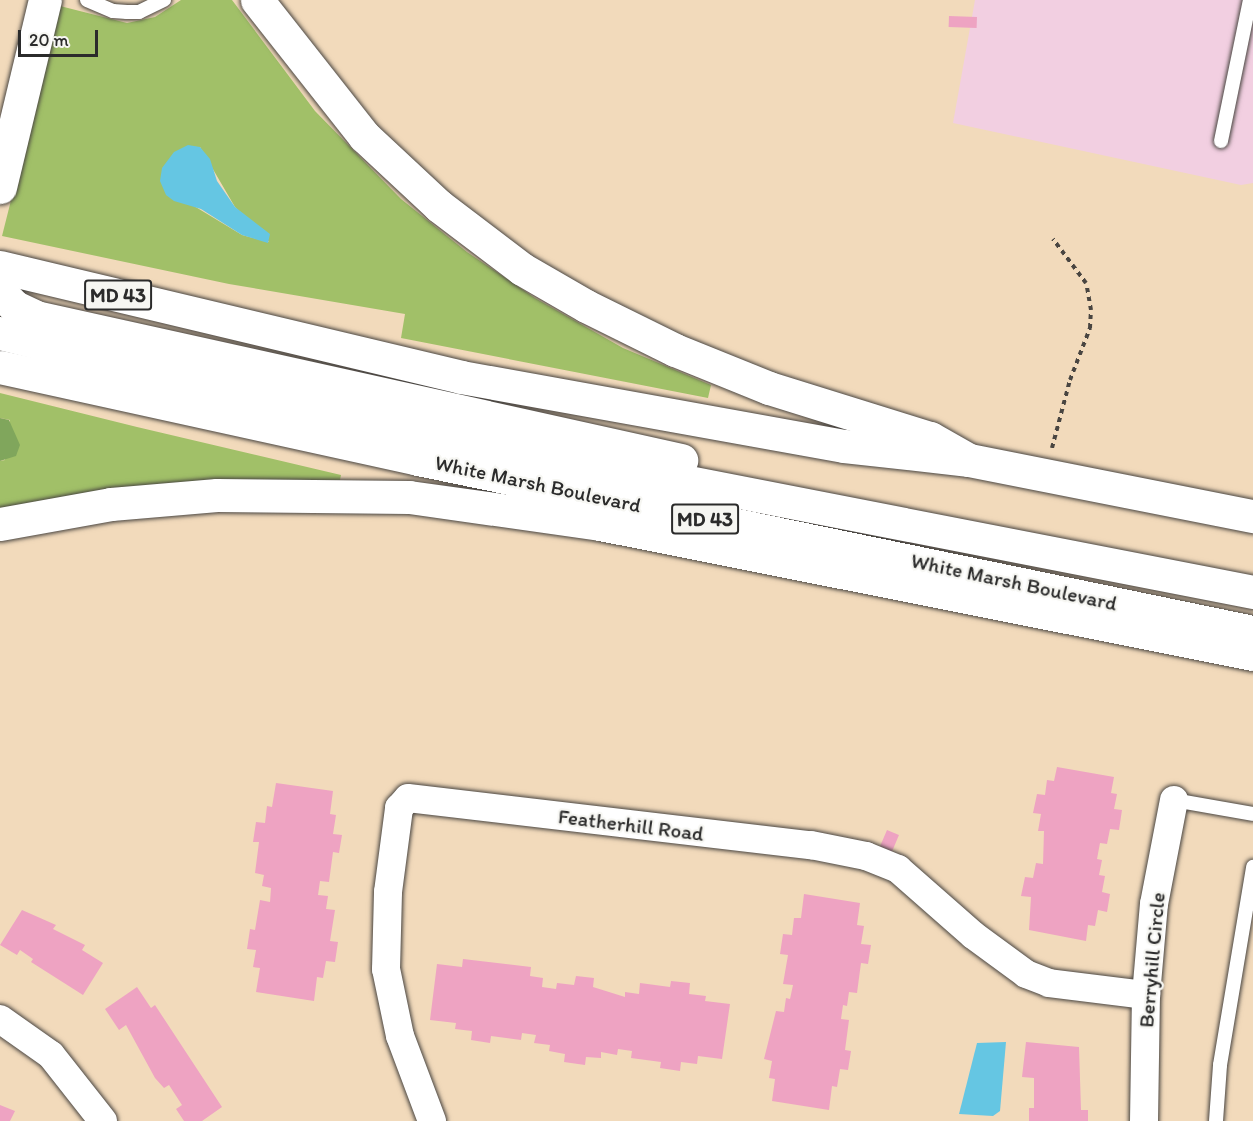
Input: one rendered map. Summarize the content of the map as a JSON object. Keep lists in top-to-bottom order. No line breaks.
{"streets":{"highway":["MD 43","White Marsh Boulevard"],"street":["Featherhill Road","Berryhill Circle"]},"crossings":[["Featherhill Road","Berryhill Circle"]],"scale_bar":"20 m"}
